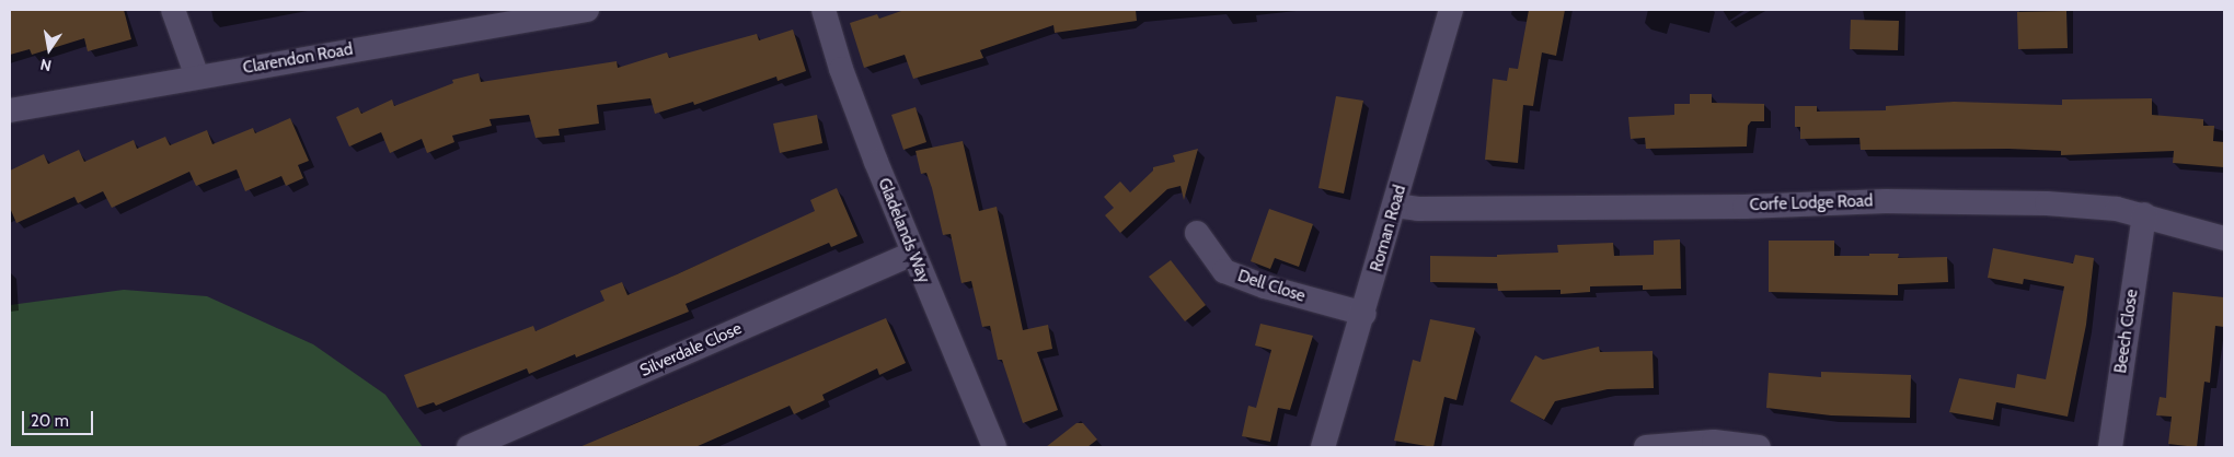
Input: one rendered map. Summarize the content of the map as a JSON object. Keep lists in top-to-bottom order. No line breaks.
{"streets":{"street":["Clarendon Road","Corfe Lodge Road","Roman Road","Gladelands Way","Dell Close","Beech Close","Silverdale Close"]},"crossings":[["Corfe Lodge Road","Roman Road"],["Corfe Lodge Road","Beech Close"],["Roman Road","Dell Close"],["Gladelands Way","Silverdale Close"]],"scale_bar":"20 m","north":"bottom"}
